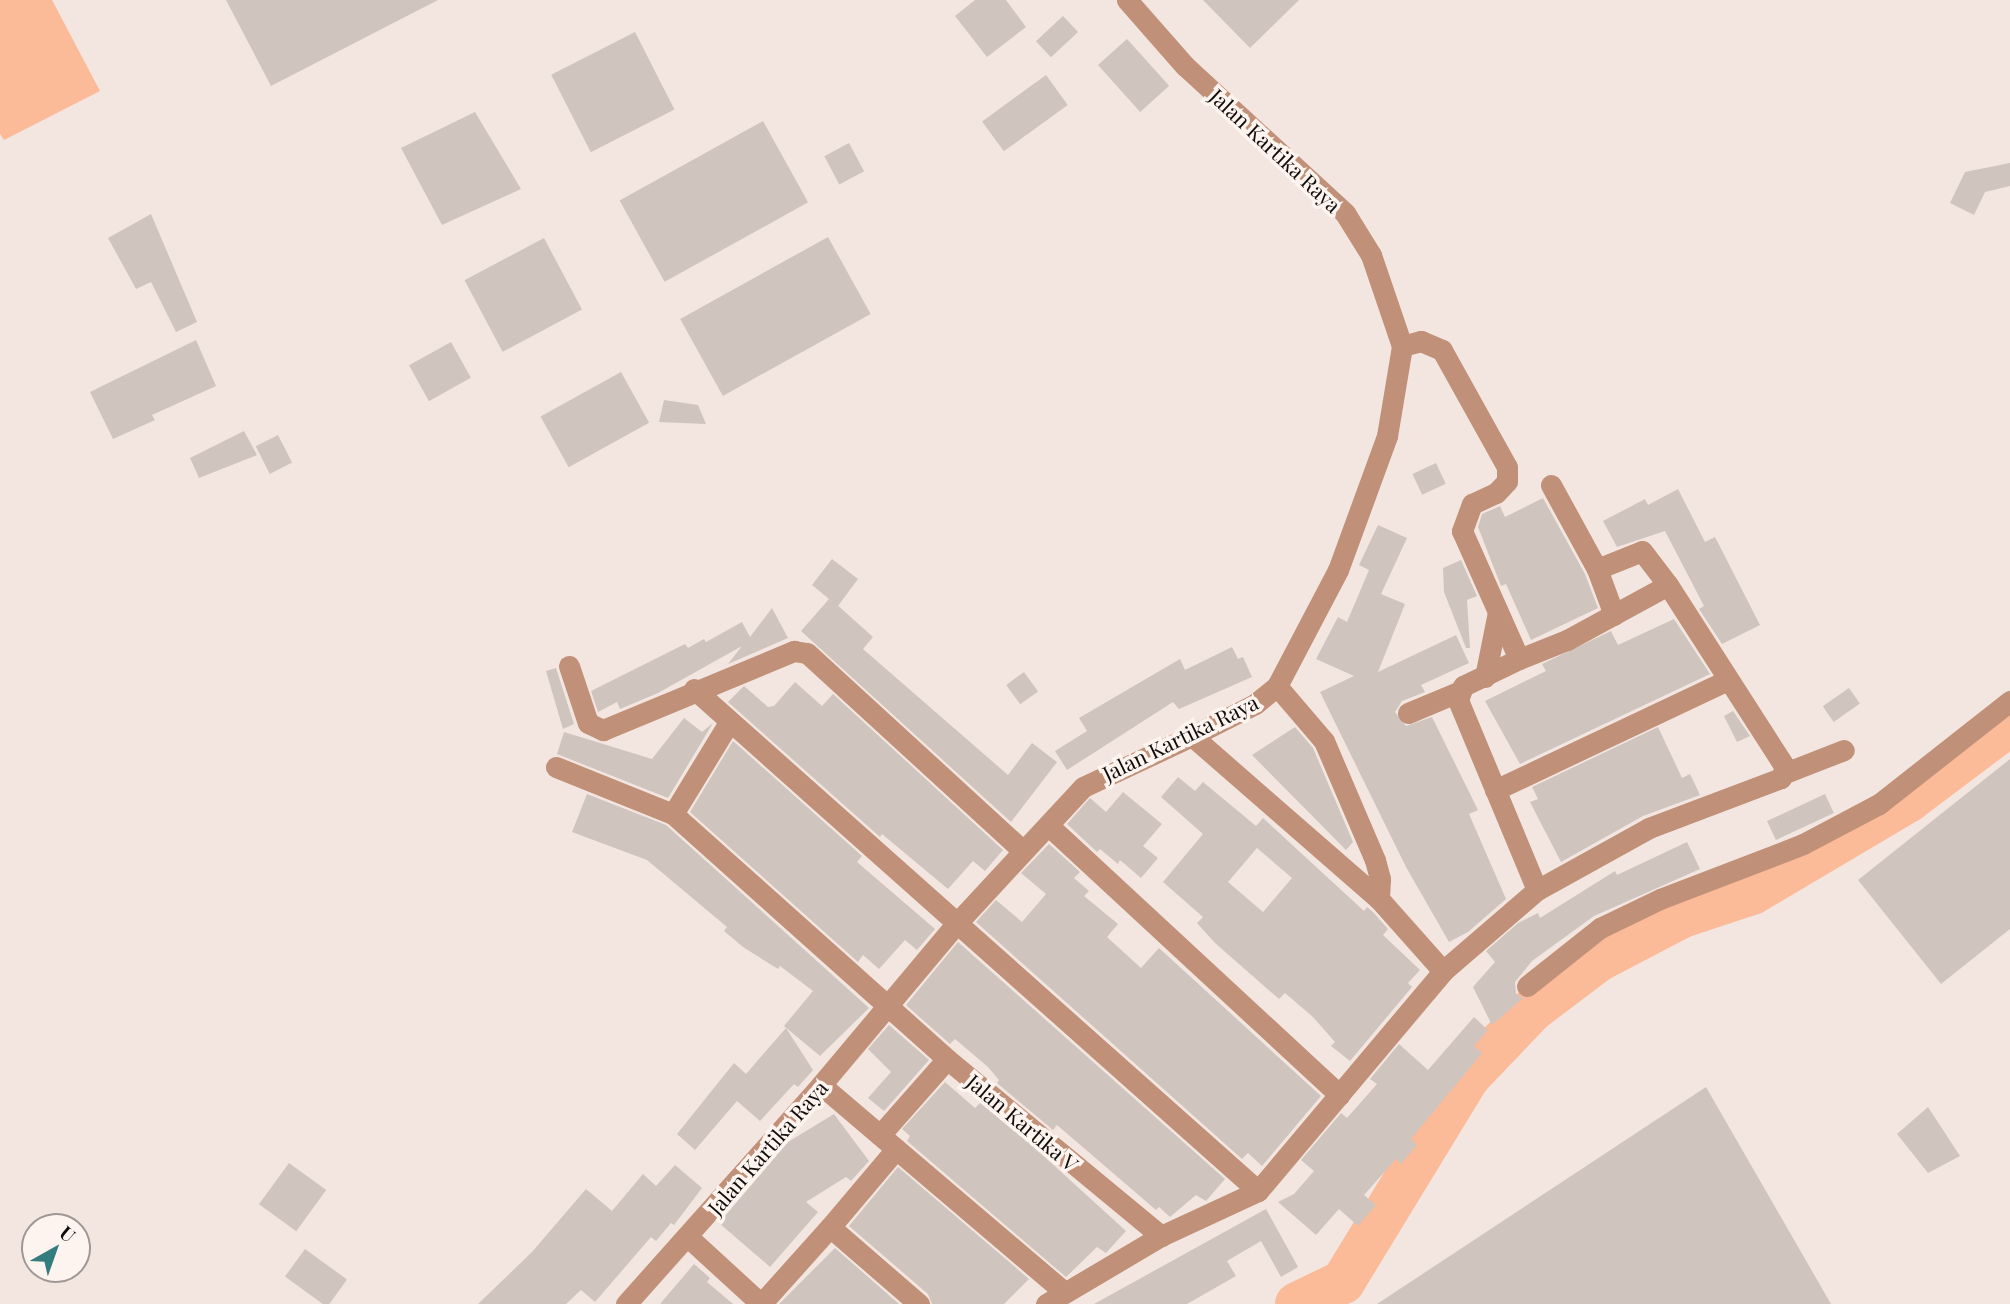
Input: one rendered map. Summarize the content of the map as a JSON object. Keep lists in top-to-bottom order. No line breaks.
{"streets":{"street":["Jalan Kartika Raya","Jalan Kartika V"]},"crossings":[["Jalan Kartika Raya","Jalan Kartika V"]],"north":"top right"}
